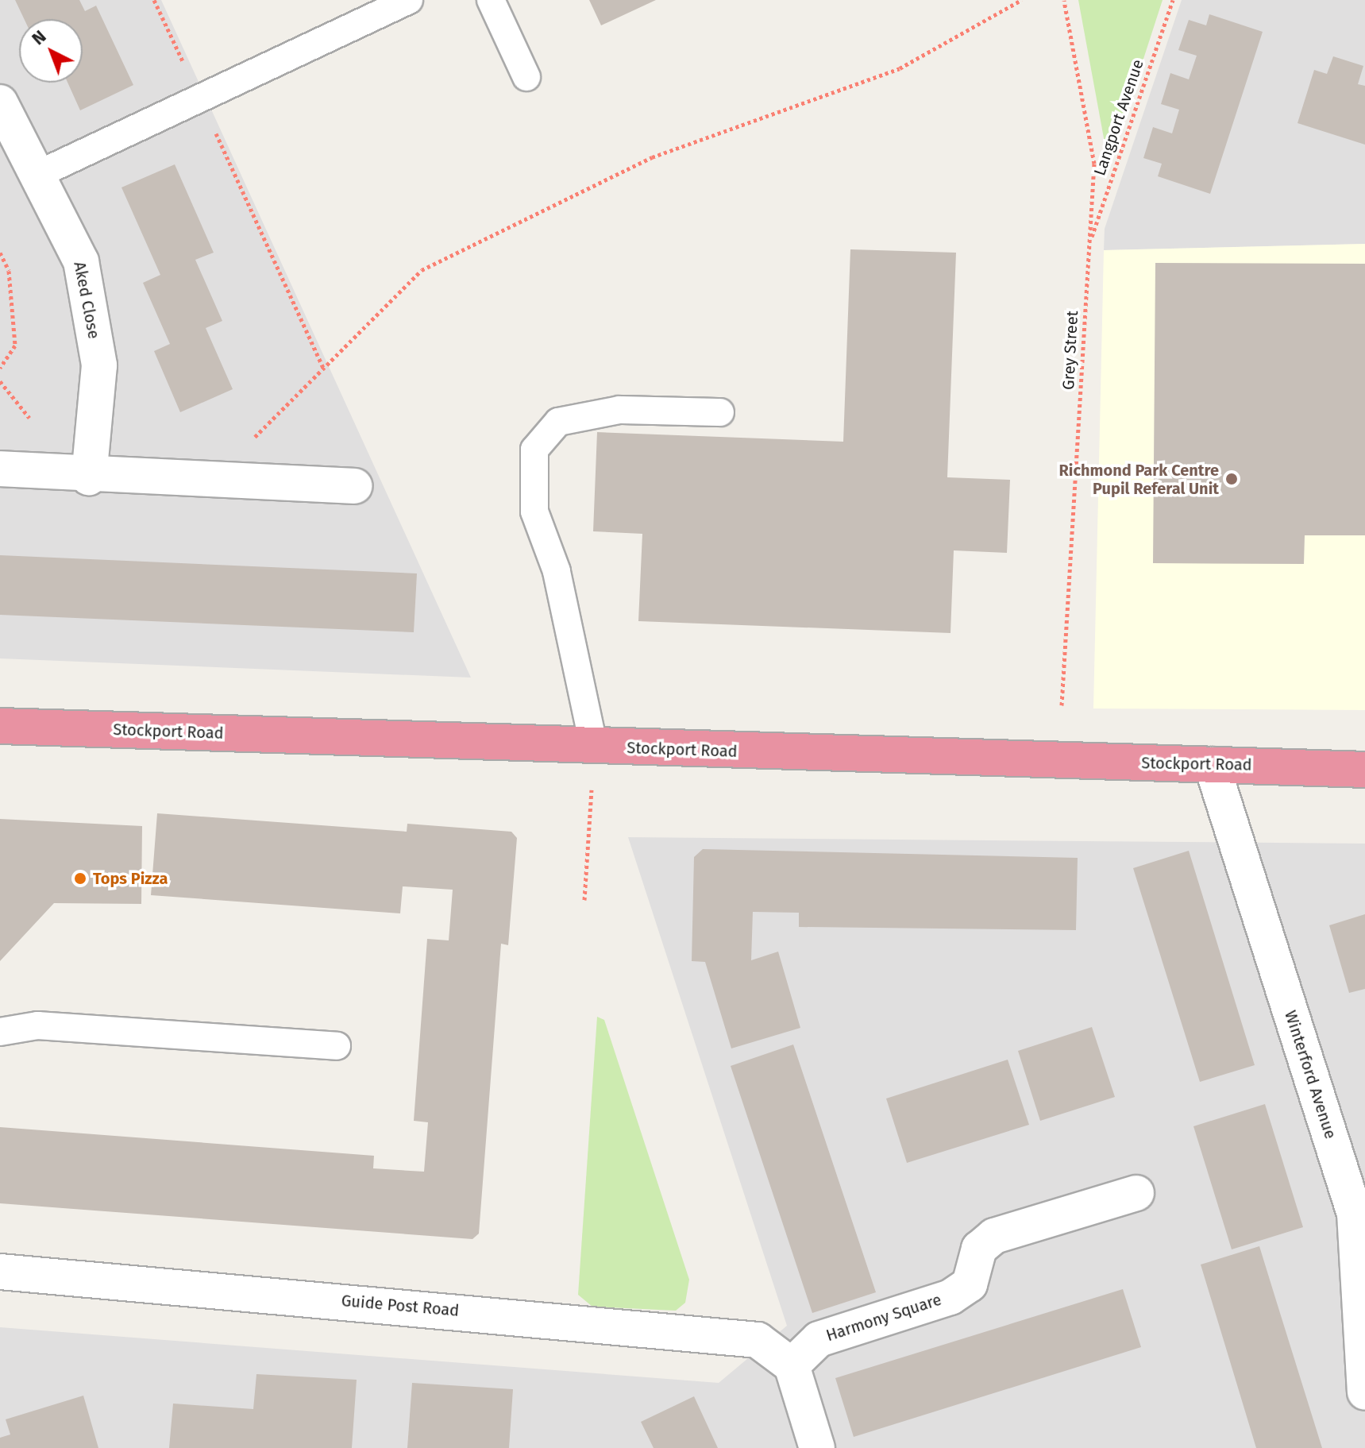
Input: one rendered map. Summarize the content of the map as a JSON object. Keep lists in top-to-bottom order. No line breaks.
{"streets":{"highway":["Stockport Road"],"street":["Aked Close","Winterford Avenue","Guide Post Road","Harmony Square"],"path":["Langport Avenue","Grey Street"]},"crossings":[["Langport Avenue","Grey Street"],["Stockport Road","Winterford Avenue"],["Guide Post Road","Harmony Square"]],"places":["Richmond Park Centre Pupil Referal Unit","Tops Pizza"],"north":"top left"}
